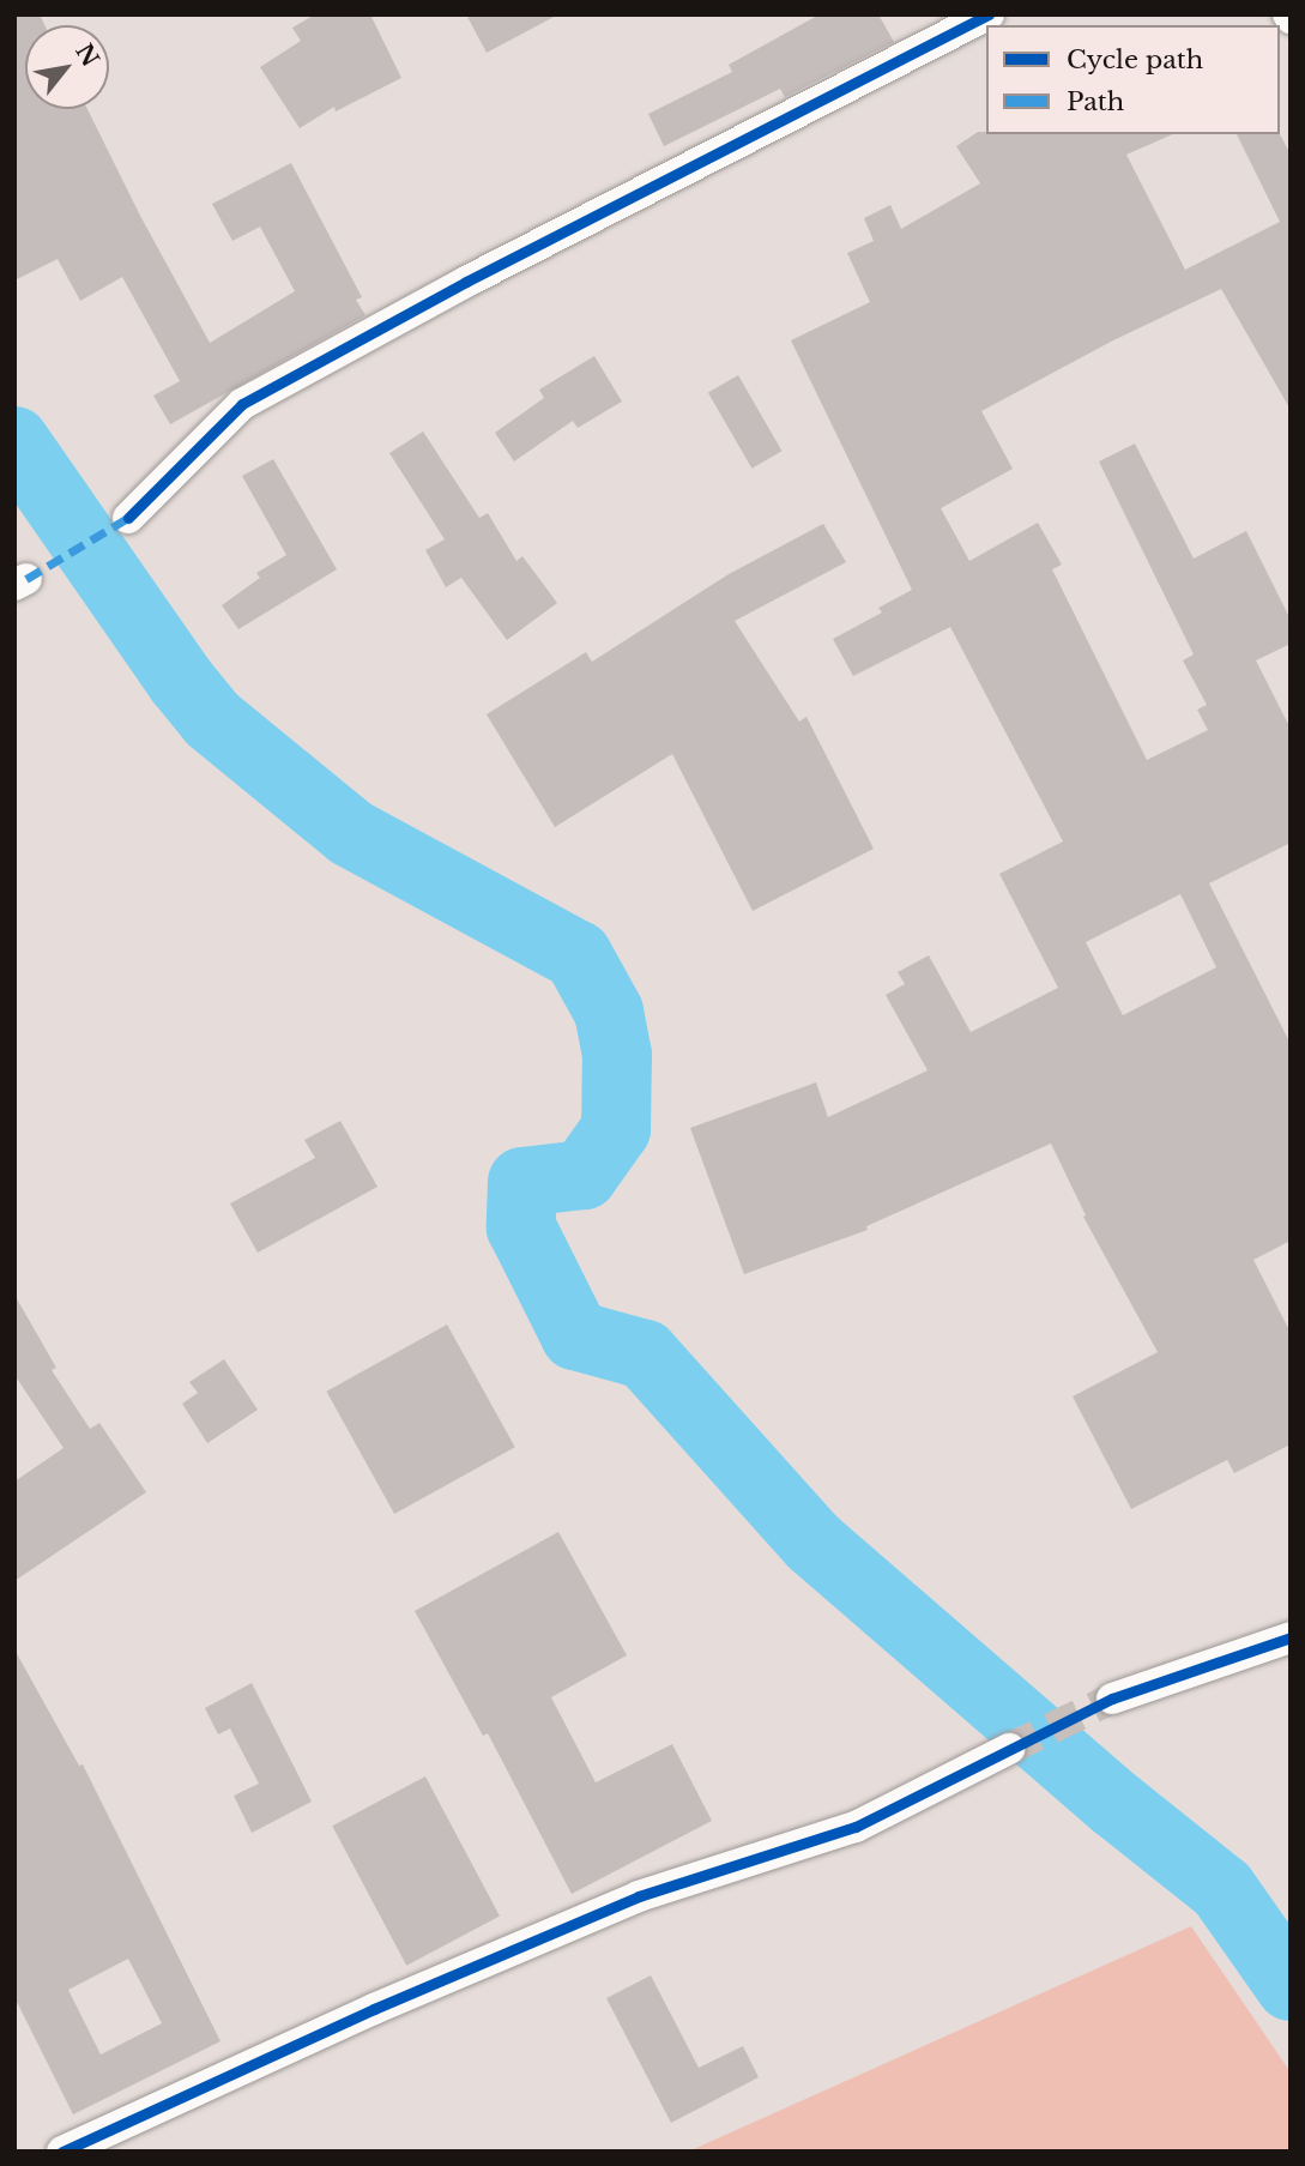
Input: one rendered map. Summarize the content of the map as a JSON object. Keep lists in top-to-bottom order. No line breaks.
{"legend":["Cycle path","Path"],"north":"top right"}
